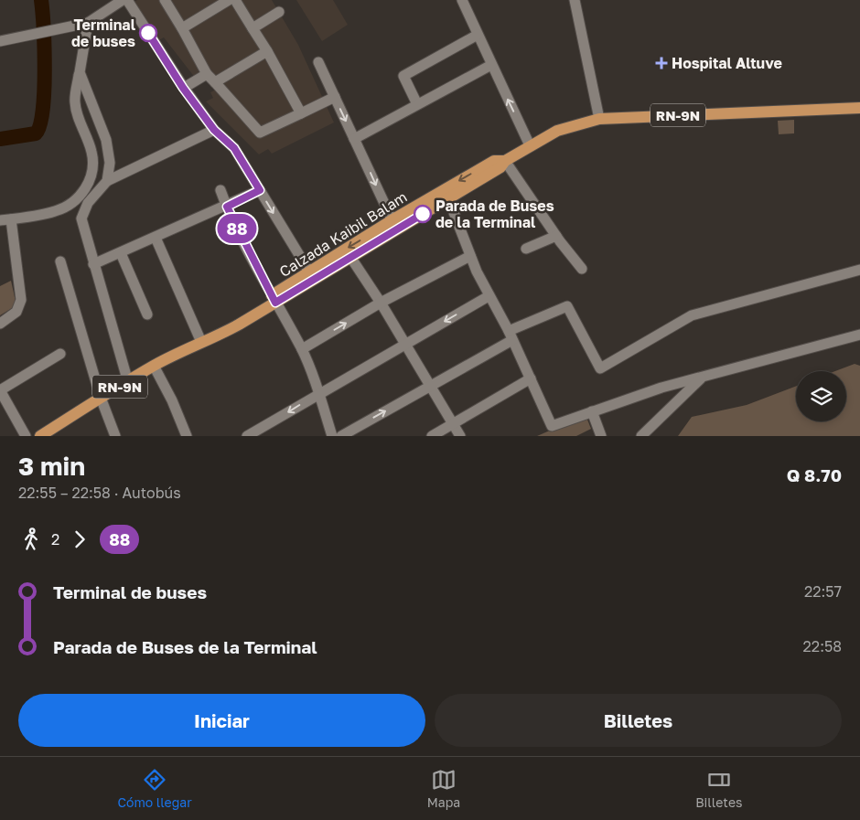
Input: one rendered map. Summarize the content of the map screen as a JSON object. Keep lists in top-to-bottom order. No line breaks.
{"streets":{"main road":["RN-9N","Calzada Kaibil Balam"]},"places":{"other":["Terminal de buses","Parada de Buses de la Terminal"],"health":["Hospital Altuve"]},"lines":["bus line 88"],"page":{"on_map":"88","heading":["3 min","22:55 – 22:58 · Autobús","Q 8.70"],"legs":["2","88"],"list":[{"name":"Terminal de buses","value":"22:57"},{"name":"Parada de Buses de la Terminal","value":"22:58"}],"buttons":["Iniciar","Billetes"],"tabs":["Cómo llegar","Mapa","Billetes"]}}
